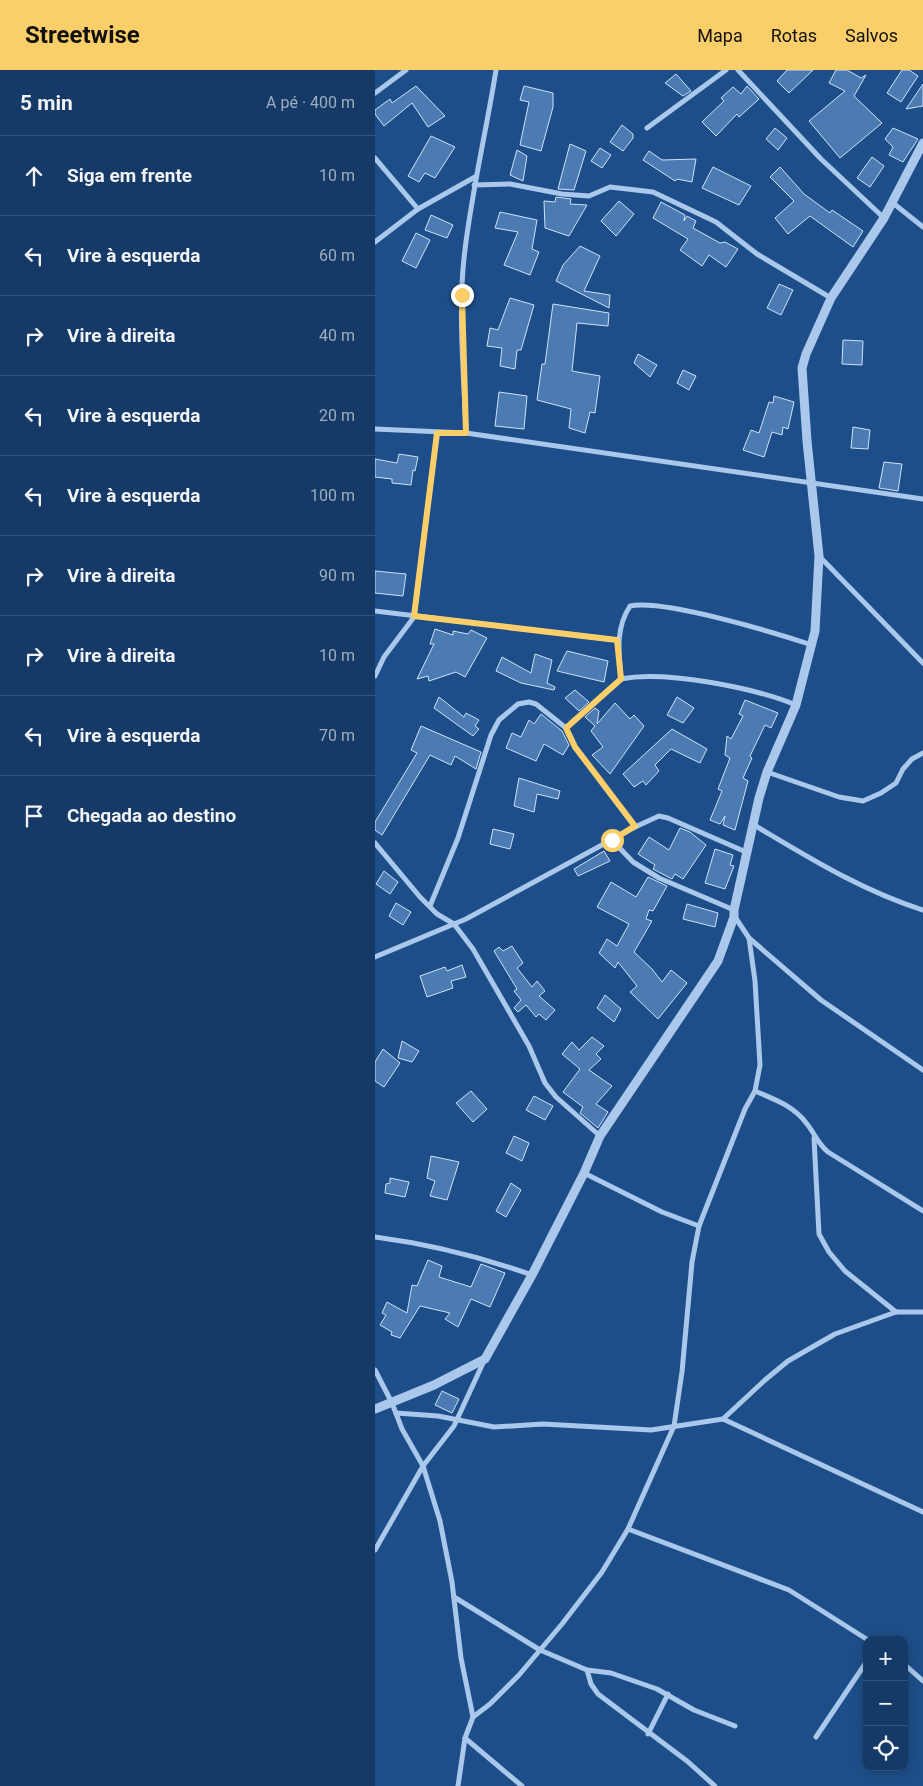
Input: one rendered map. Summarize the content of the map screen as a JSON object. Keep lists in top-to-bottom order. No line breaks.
{"page":{"header":"Streetwise","nav":["Mapa","Rotas","Salvos"],"heading":["5 min","A pé · 400 m"],"list":[["Siga em frente","10 m"],["Vire à esquerda","60 m"],["Vire à direita","40 m"],["Vire à esquerda","20 m"],["Vire à esquerda","100 m"],["Vire à direita","90 m"],["Vire à direita","10 m"],["Vire à esquerda","70 m"],"Chegada ao destino"],"map_buttons":["+","−"]}}
